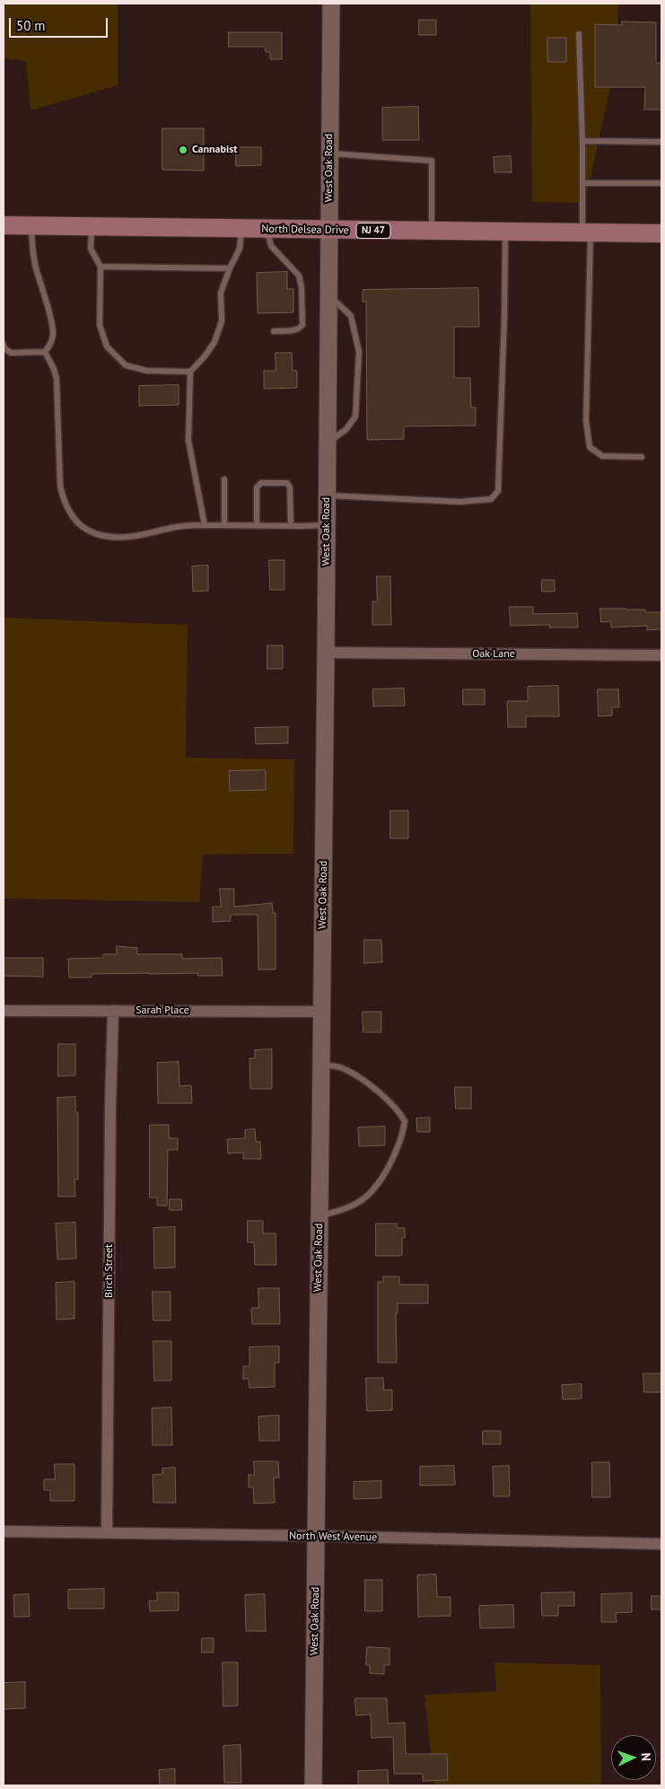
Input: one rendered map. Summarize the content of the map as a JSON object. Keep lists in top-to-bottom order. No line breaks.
{"streets":{"main road":["North Delsea Drive","NJ 47"],"street":["West Oak Road","Oak Lane","Sarah Place","Birch Street","North West Avenue"]},"crossings":[["West Oak Road","North Delsea Drive"],["West Oak Road","Oak Lane"],["West Oak Road","Sarah Place"],["West Oak Road","North West Avenue"],["Sarah Place","Birch Street"],["Birch Street","North West Avenue"]],"places":["Cannabist"],"scale_bar":"50 m","north":"right"}
